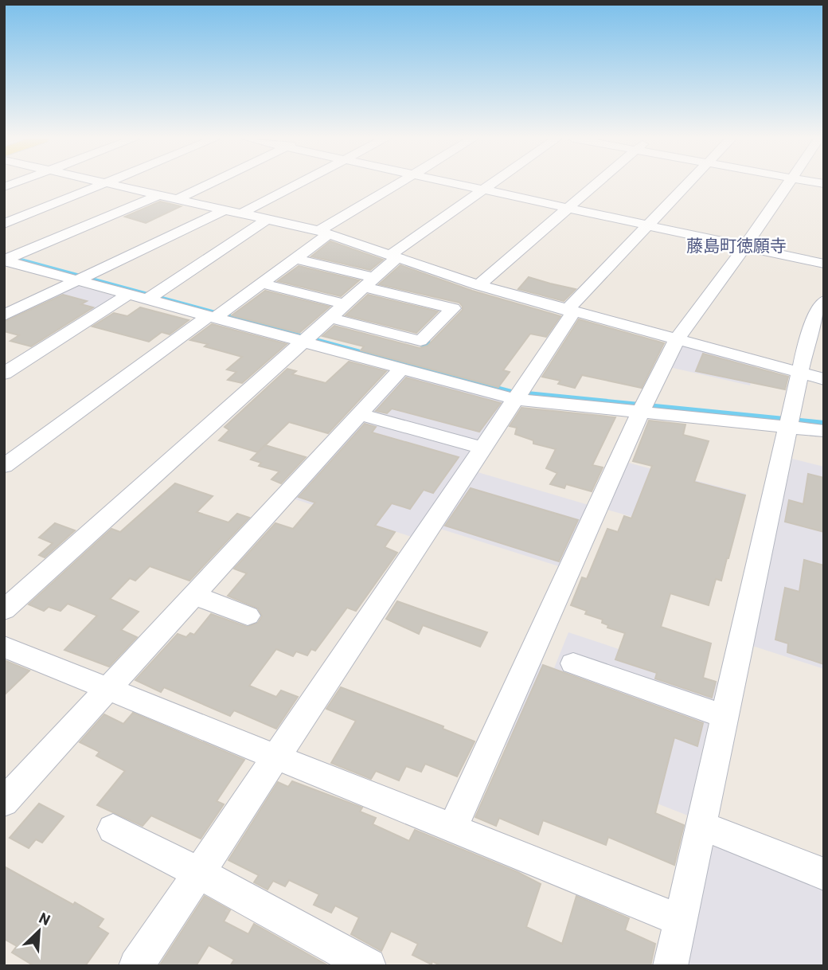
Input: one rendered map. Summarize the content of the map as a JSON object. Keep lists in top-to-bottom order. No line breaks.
{"districts":["藤島町徳願寺"],"north":"top right"}
